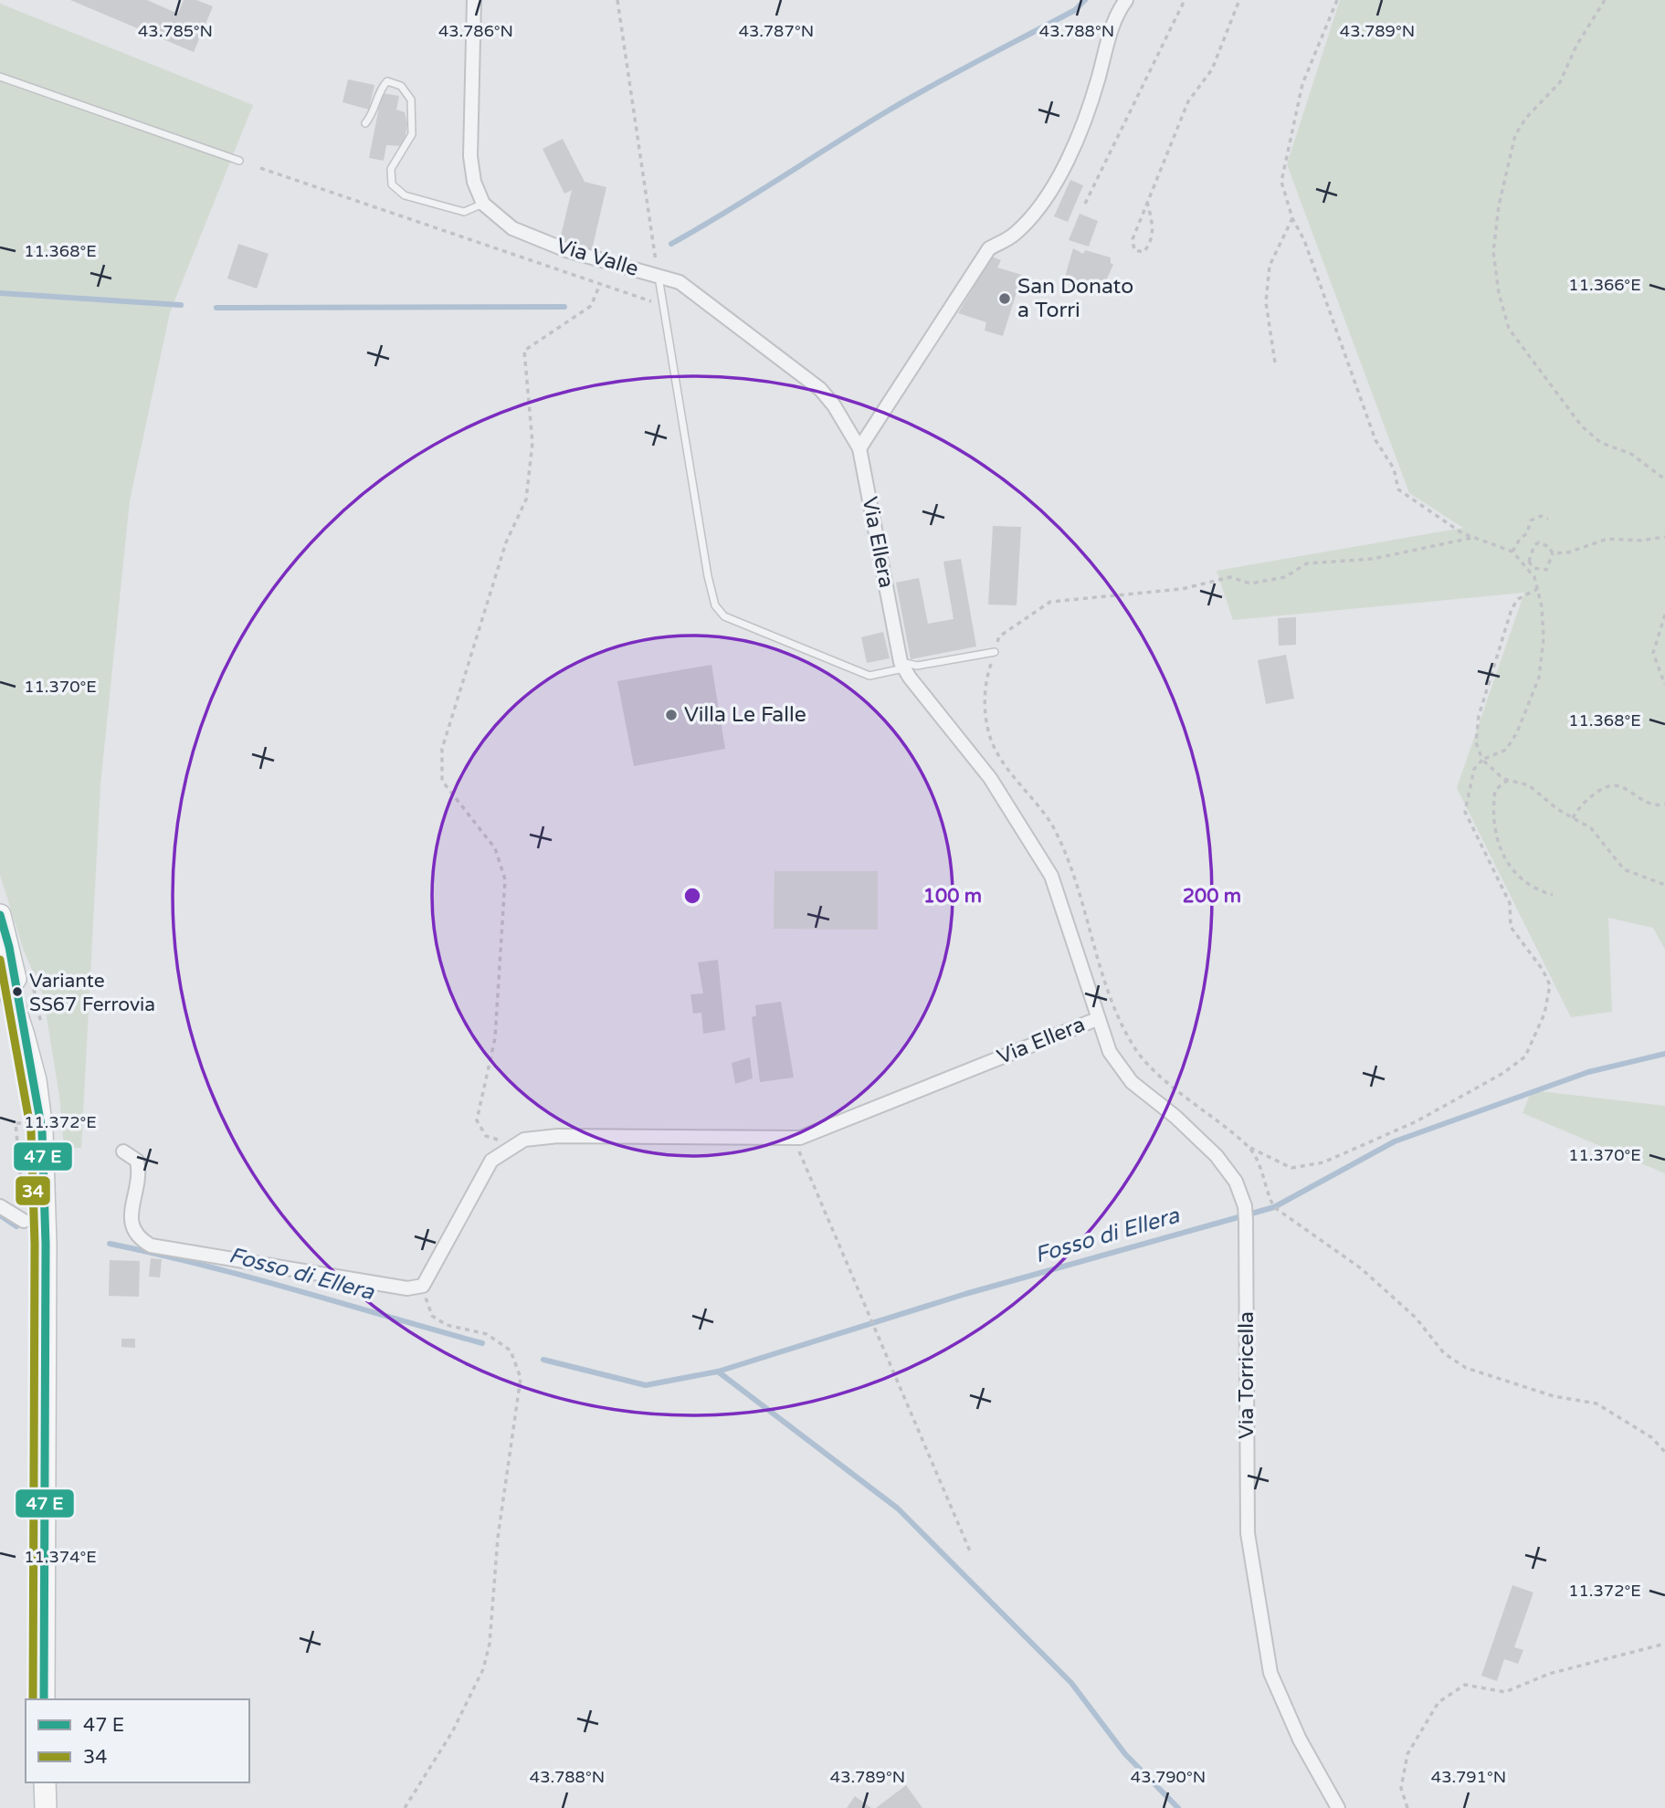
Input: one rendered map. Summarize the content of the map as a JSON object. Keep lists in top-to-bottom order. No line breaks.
{"streets":{"street":["Via Valle","Via Ellera","Via Torricella"]},"crossings":[["Via Valle","Via Ellera"],["Via Ellera","Via Torricella"]],"water":["Fosso di Ellera"],"places":["San Donato a Torri","Villa Le Falle","Variante SS67 Ferrovia"],"lines":["transit line 34"],"legend":["47 E","34"],"coordinates":["43.785°N","43.786°N","43.787°N","43.788°N","43.789°N","11.368°E","11.366°E","11.370°E","11.372°E","11.374°E","43.790°N","43.791°N"],"rings":["100 m","200 m"]}
